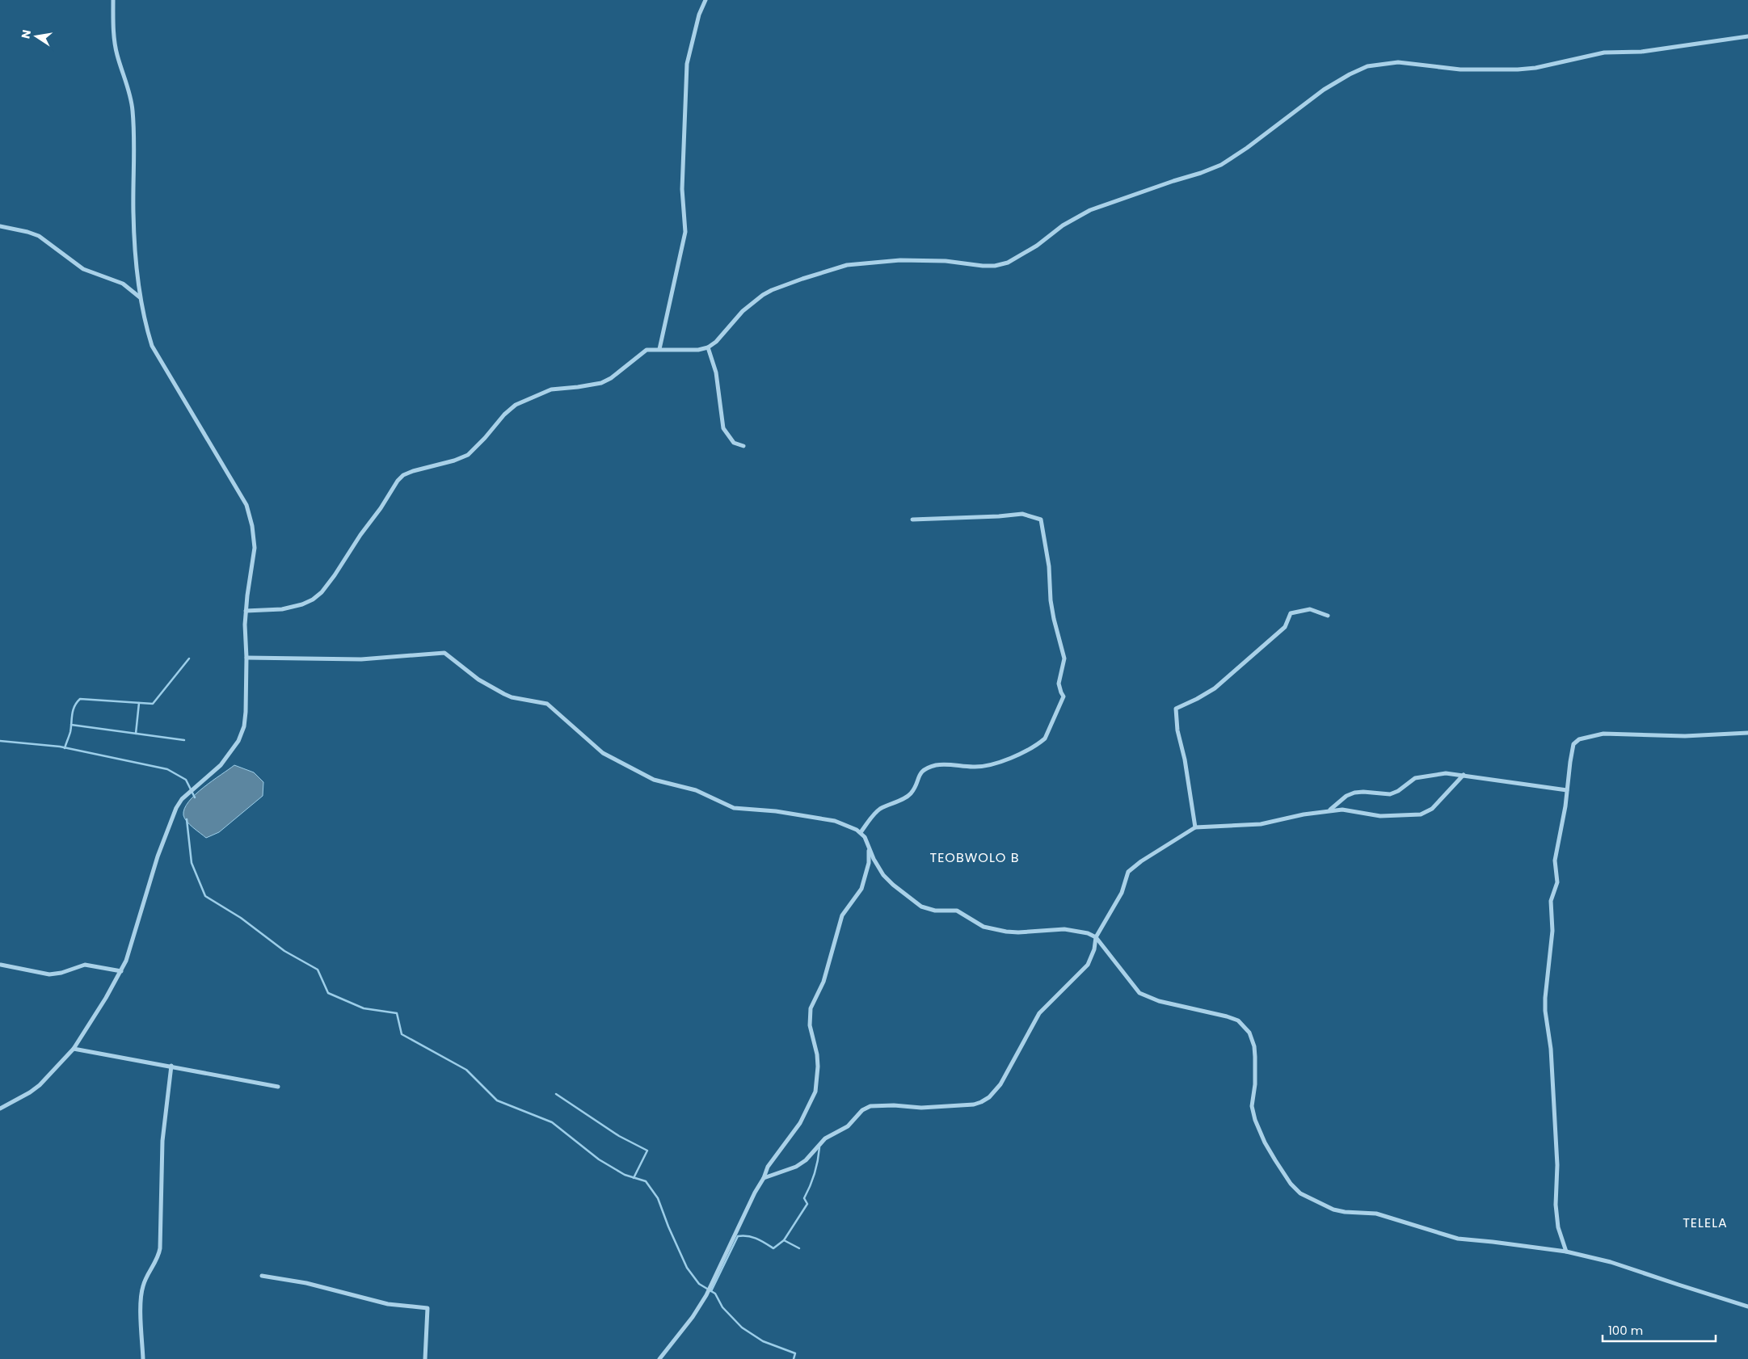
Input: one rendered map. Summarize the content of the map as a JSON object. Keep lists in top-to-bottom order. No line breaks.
{"districts":["TEOBWOLO B","TELELA"],"scale_bar":"100 m","north":"left"}
